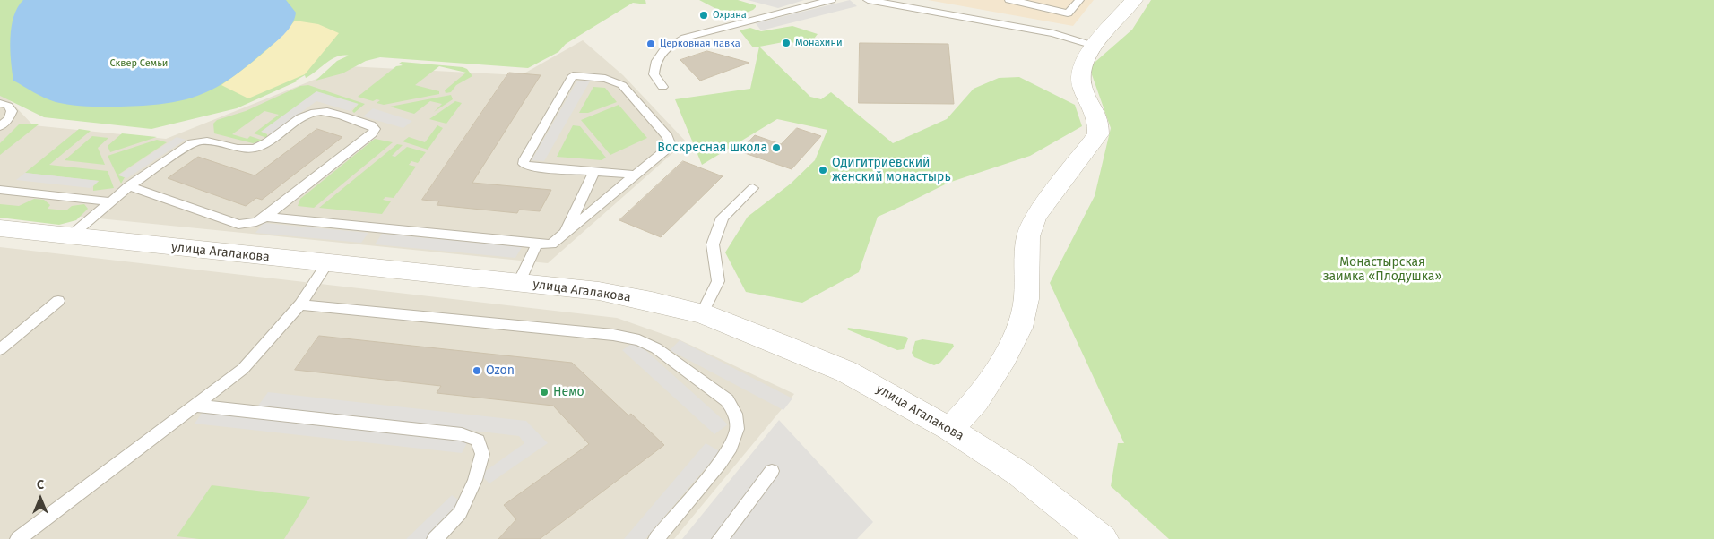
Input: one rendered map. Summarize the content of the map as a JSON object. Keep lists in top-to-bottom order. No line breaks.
{"streets":{"street":["улица Агалакова"]},"parks":["Сквер Семьи","Монастырская заимка «Плодушка»"],"places":["Охрана","Монахини","Церковная лавка","Воскресная школа","Одигитриевский женский монастырь","Ozon","Немо"],"north":"top"}
